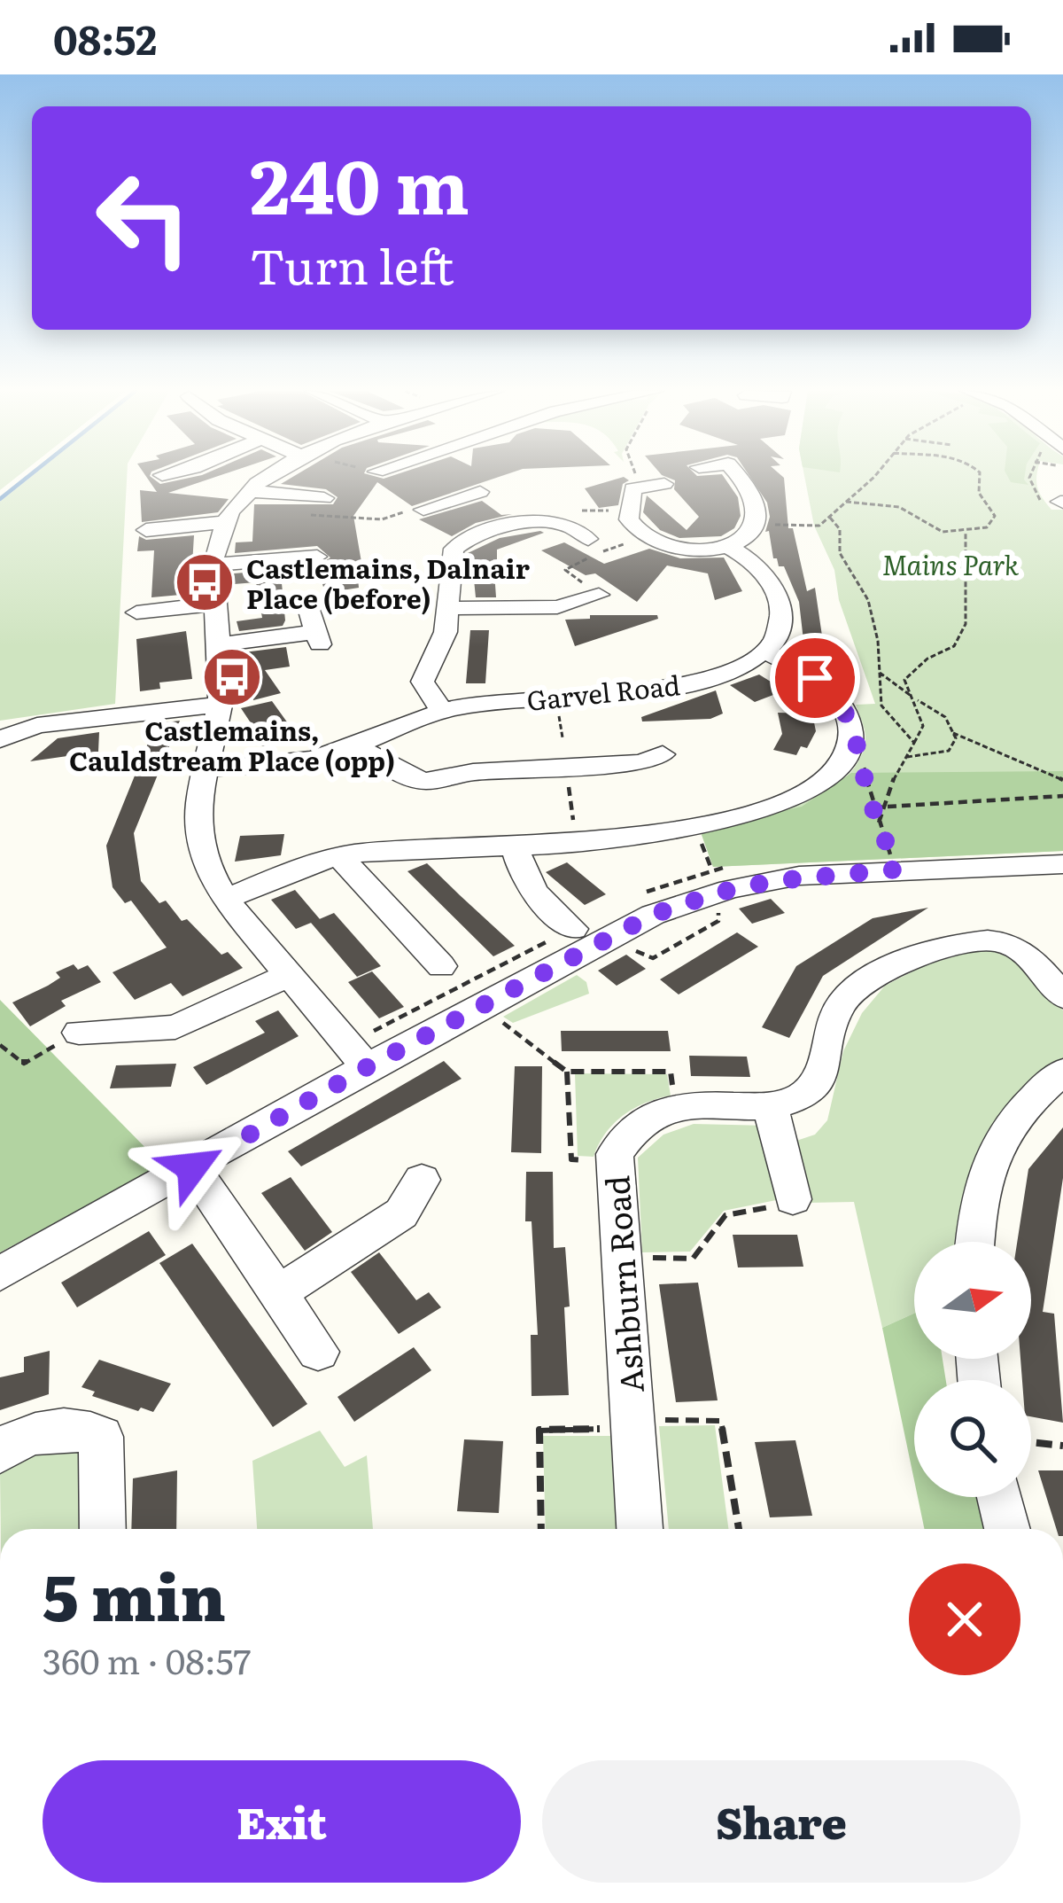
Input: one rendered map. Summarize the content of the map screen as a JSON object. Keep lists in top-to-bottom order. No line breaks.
{"streets":{"street":["Garvel Road","Ashburn Road"]},"parks":["Mains Park"],"places":{"bus stop":["Castlemains, Dalnair Place (before)","Castlemains, Cauldstream Place (opp)"]},"north":"right","page":{"status":"08:52","turn":["240 m","Turn left"],"heading":["5 min","360 m · 08:57"],"buttons":["Exit","Share"]}}
